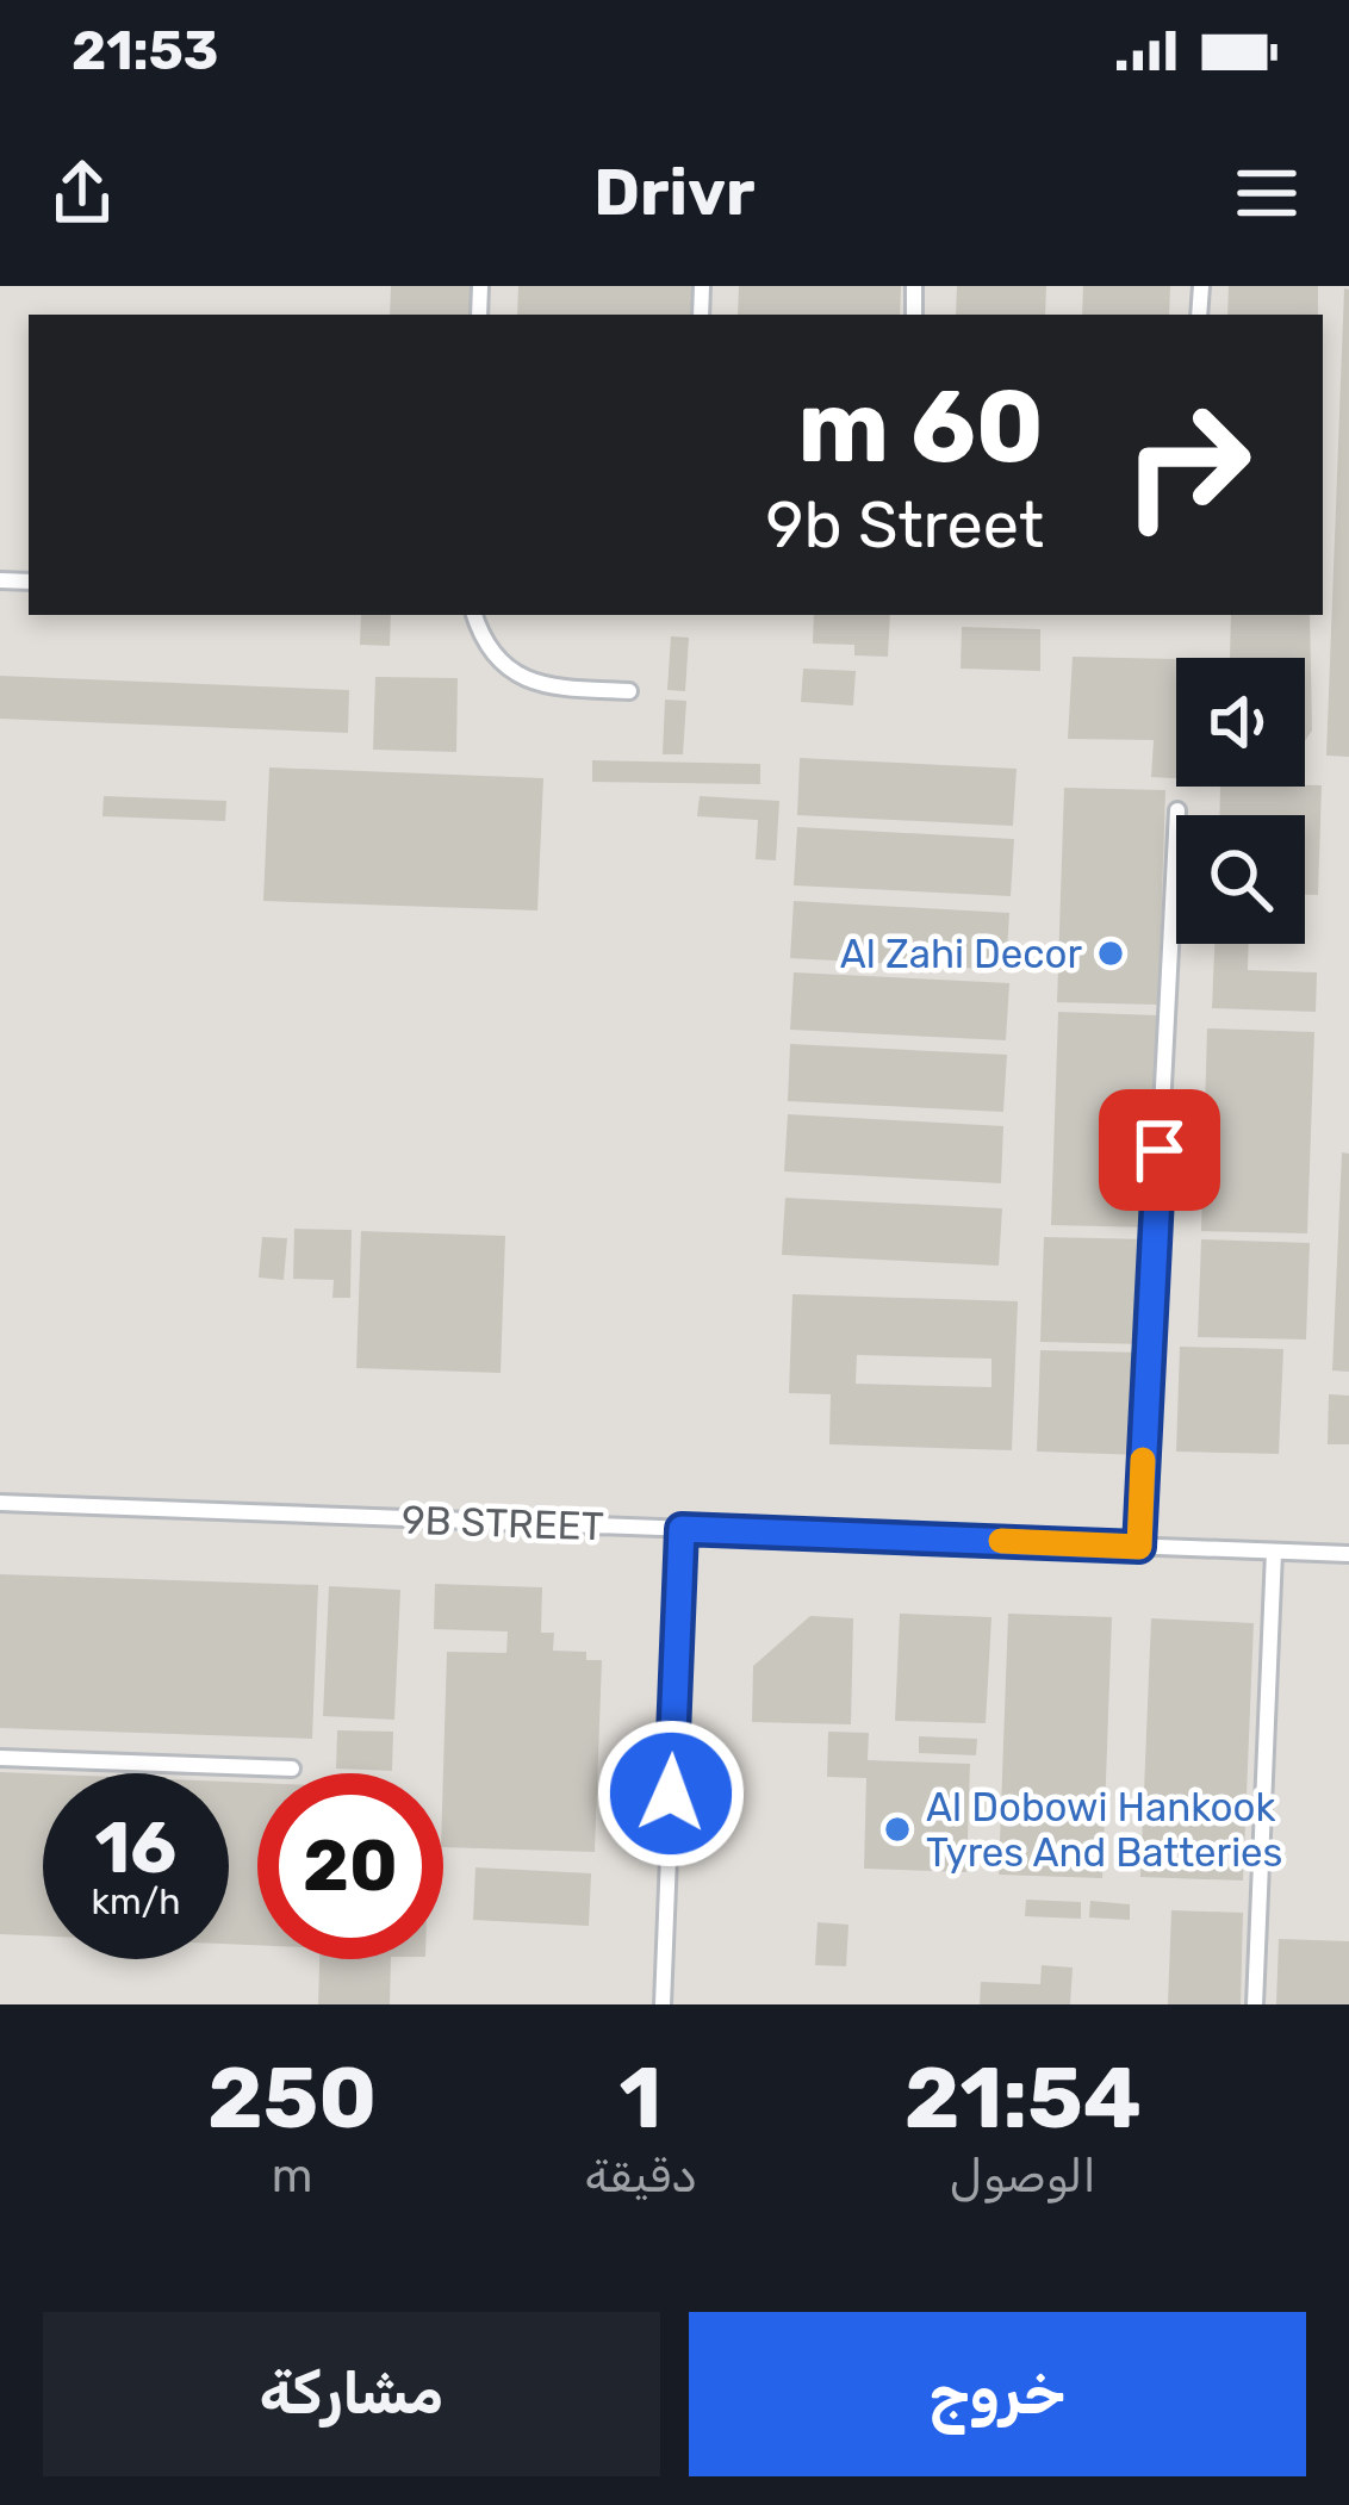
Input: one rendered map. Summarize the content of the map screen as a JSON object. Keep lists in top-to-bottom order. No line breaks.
{"streets":{"lane":["9B STREET"]},"places":["Al Zahi Decor","Al Dobowi Hankook Tyres And Batteries"],"page":{"status":"21:53","header":"Drivr","turn":["60 m","9b Street"],"speed":"16 km/h","limit":"20","eta":["21:54","الوصول","1","دقيقة","250","m"],"buttons":["خروج","مشاركة"]}}
